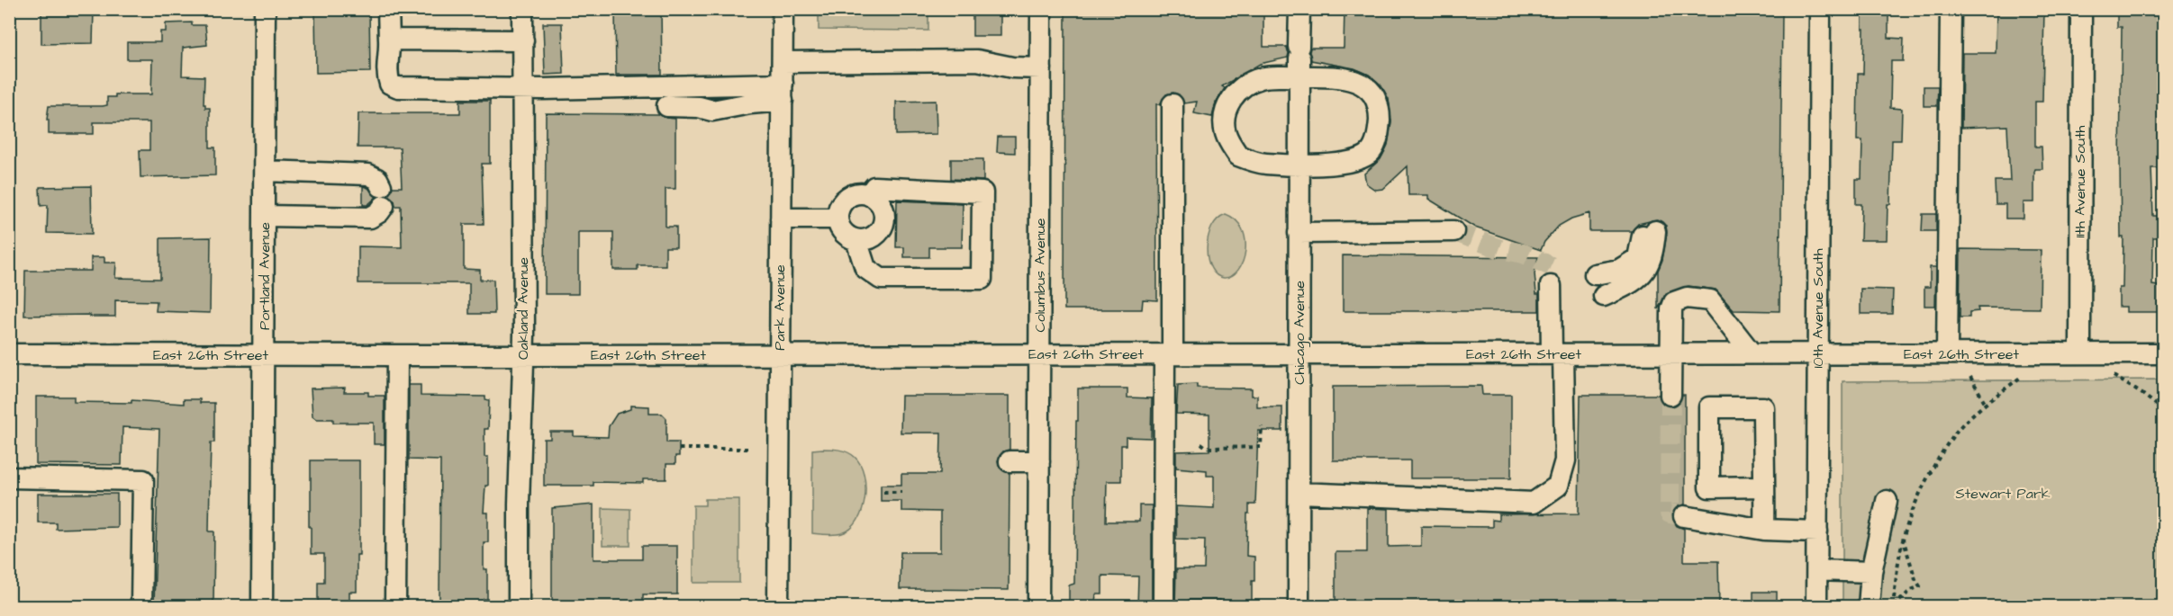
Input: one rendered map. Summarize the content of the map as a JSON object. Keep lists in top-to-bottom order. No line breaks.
{"streets":{"street":["11th Avenue South","Columbus Avenue","Portland Avenue","Park Avenue","Oakland Avenue","10th Avenue South","Chicago Avenue","East 26th Street"]},"crossings":[["11th Avenue South","East 26th Street"],["Columbus Avenue","East 26th Street"],["Portland Avenue","East 26th Street"],["Park Avenue","East 26th Street"],["Oakland Avenue","East 26th Street"],["10th Avenue South","East 26th Street"],["Chicago Avenue","East 26th Street"]],"parks":["Stewart Park"]}
